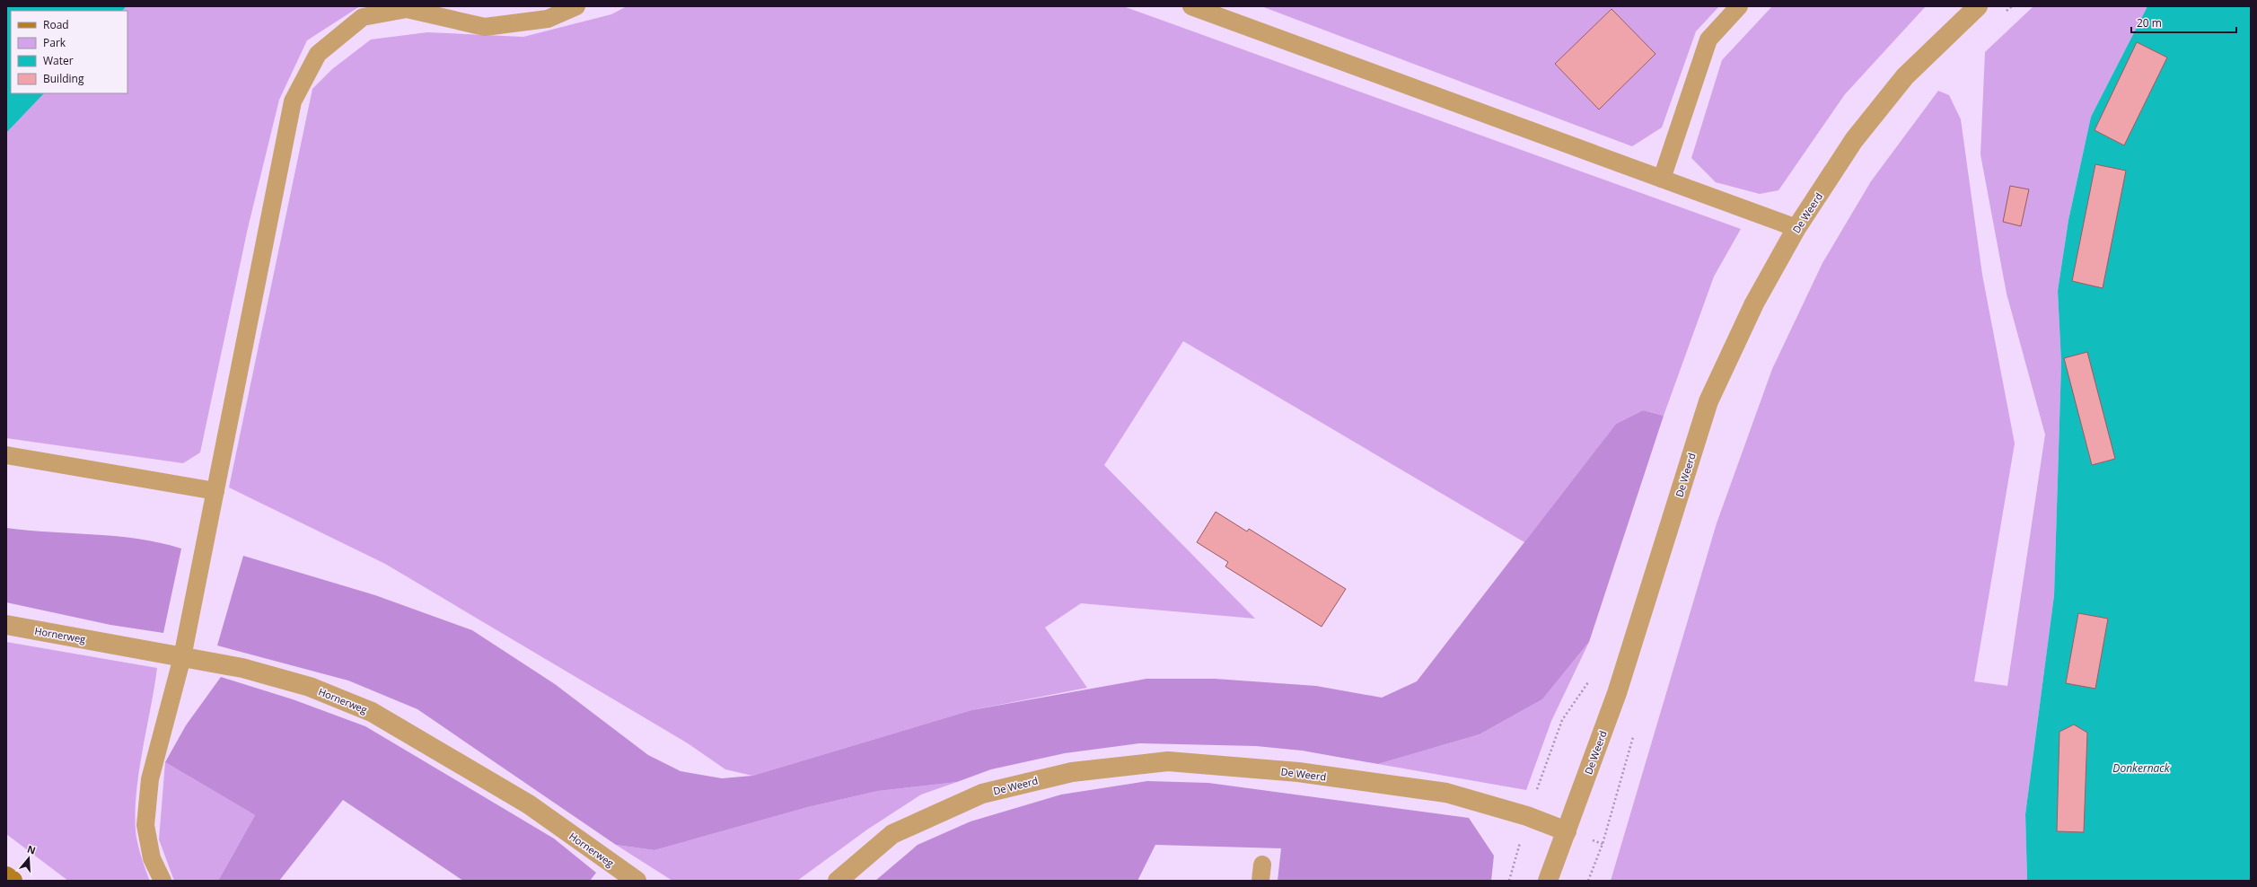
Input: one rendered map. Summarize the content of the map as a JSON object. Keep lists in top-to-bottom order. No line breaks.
{"streets":{"street":["De Weerd","Hornerweg"]},"water":["Donkernack"],"legend":["Road","Park","Water","Building"],"scale_bar":"20 m","north":"top"}
